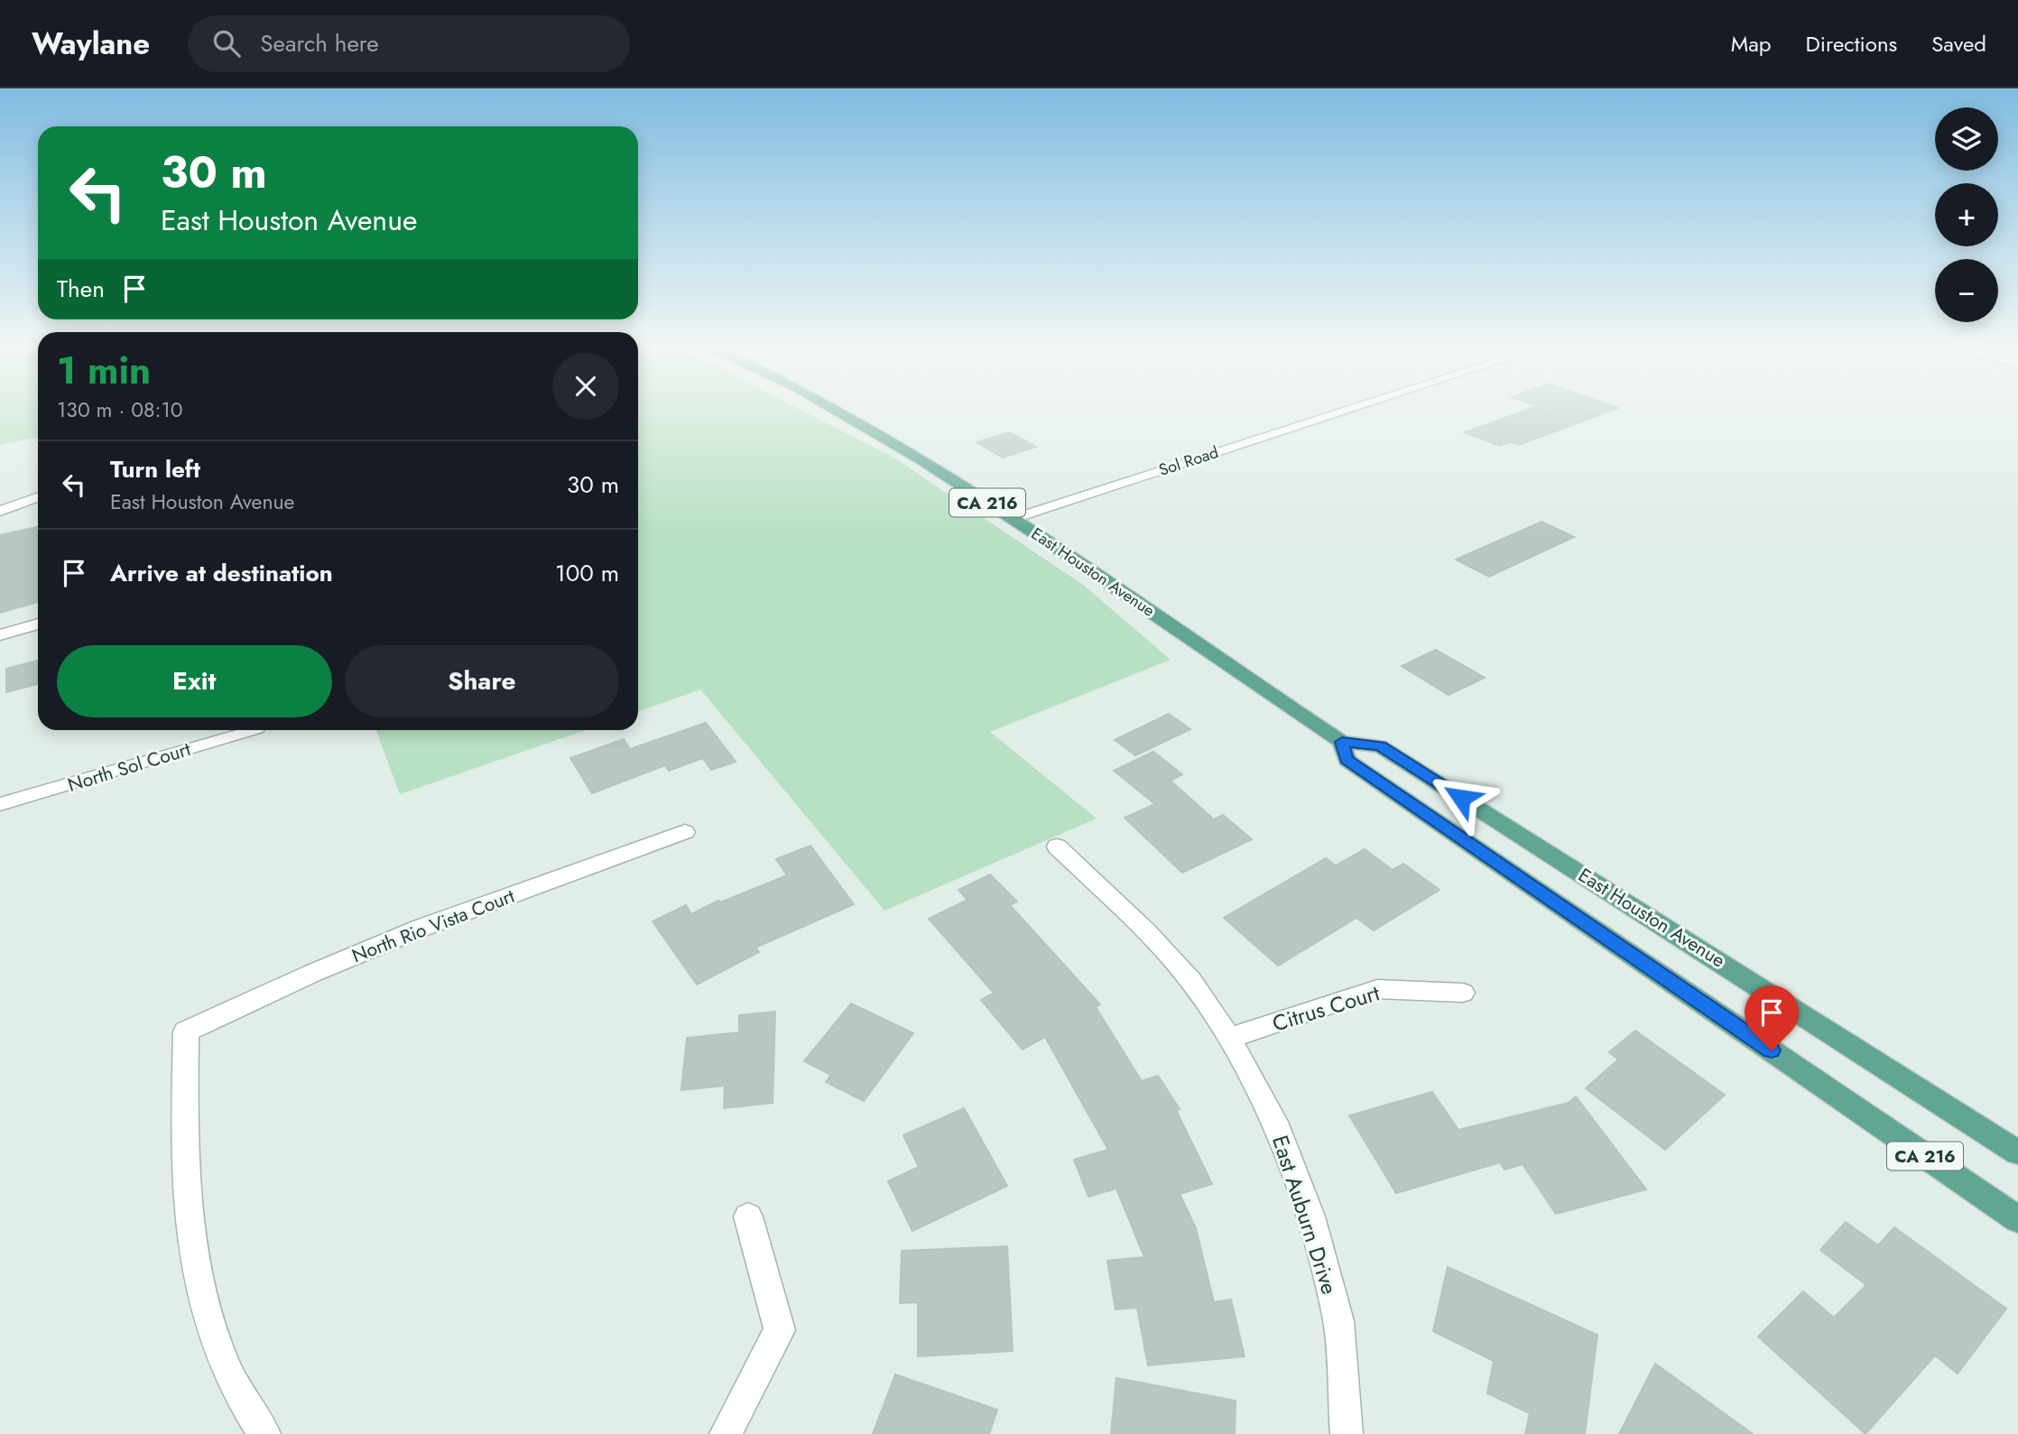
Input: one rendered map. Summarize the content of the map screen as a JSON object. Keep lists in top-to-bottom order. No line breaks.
{"streets":{"main road":["CA 216","East Houston Avenue"],"street":["Sol Road","North Sol Court","North Rio Vista Court","Citrus Court","East Auburn Drive"]},"crossings":[["Sol Road","East Houston Avenue"],["Citrus Court","East Auburn Drive"]],"page":{"header":"Waylane","search":"Search here","nav":["Map","Directions","Saved"],"map_buttons":["+","−"],"turn":["30 m","East Houston Avenue"],"then":"Then","heading":["1 min","130 m · 08:10"],"list":[{"name":"Turn left","note":"East Houston Avenue","value":"30 m"},{"name":"Arrive at destination","value":"100 m"}],"buttons":["Exit","Share"]}}
